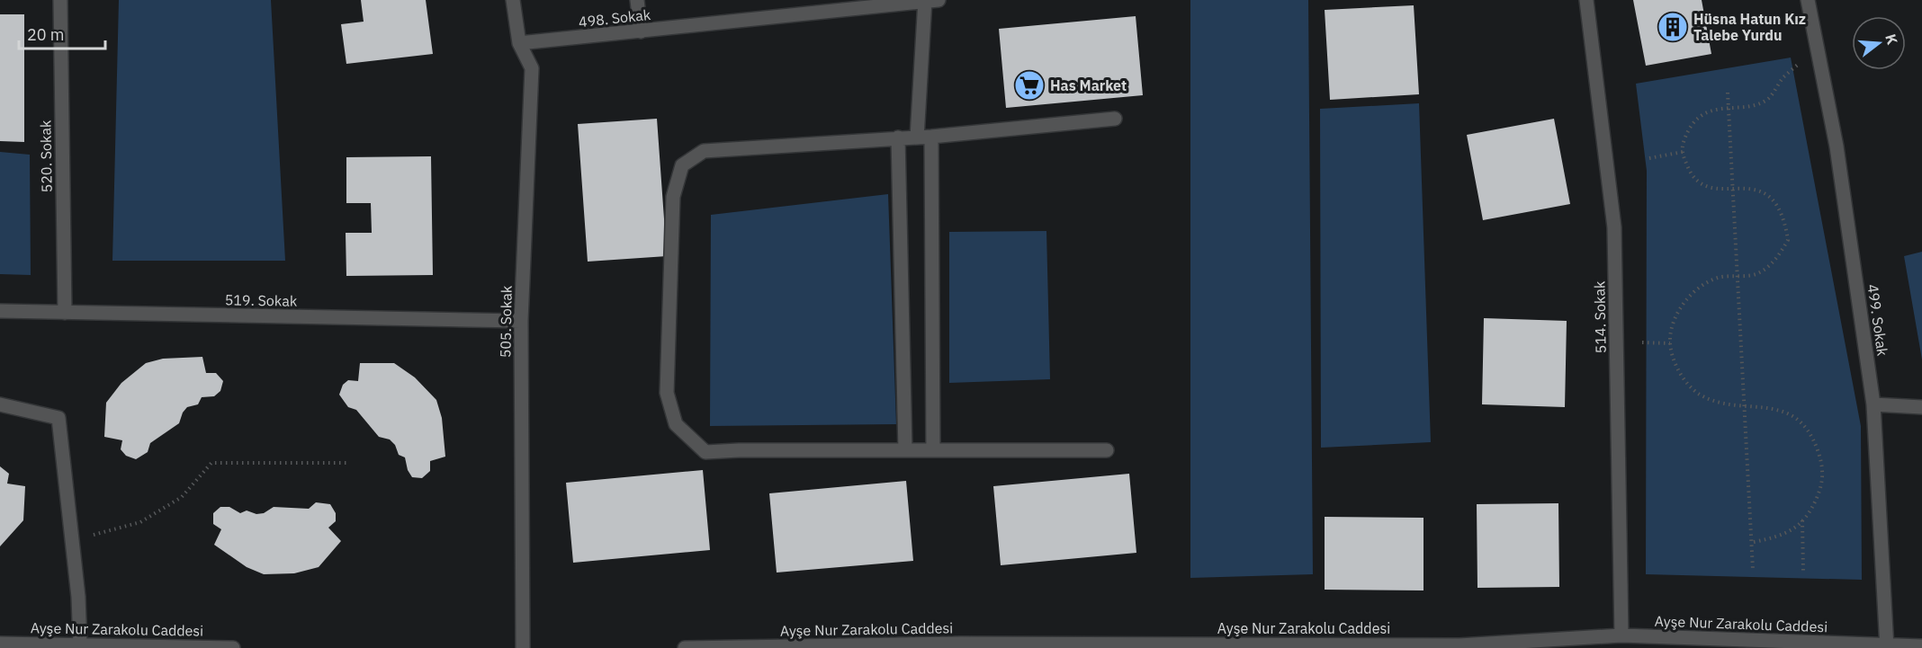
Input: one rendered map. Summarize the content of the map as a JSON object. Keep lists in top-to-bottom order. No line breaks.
{"streets":{"street":["498. Sokak","520. Sokak","519. Sokak","514. Sokak","499. Sokak","505. Sokak","Ayşe Nur Zarakolu Caddesi"]},"crossings":[["498. Sokak","505. Sokak"],["520. Sokak","519. Sokak"],["519. Sokak","505. Sokak"],["514. Sokak","Ayşe Nur Zarakolu Caddesi"],["499. Sokak","Ayşe Nur Zarakolu Caddesi"]],"places":{"building":["Hüsna Hatun Kız Talebe Yurdu"],"supermarket":["Has Market"]},"scale_bar":"20 m","north":"right"}
